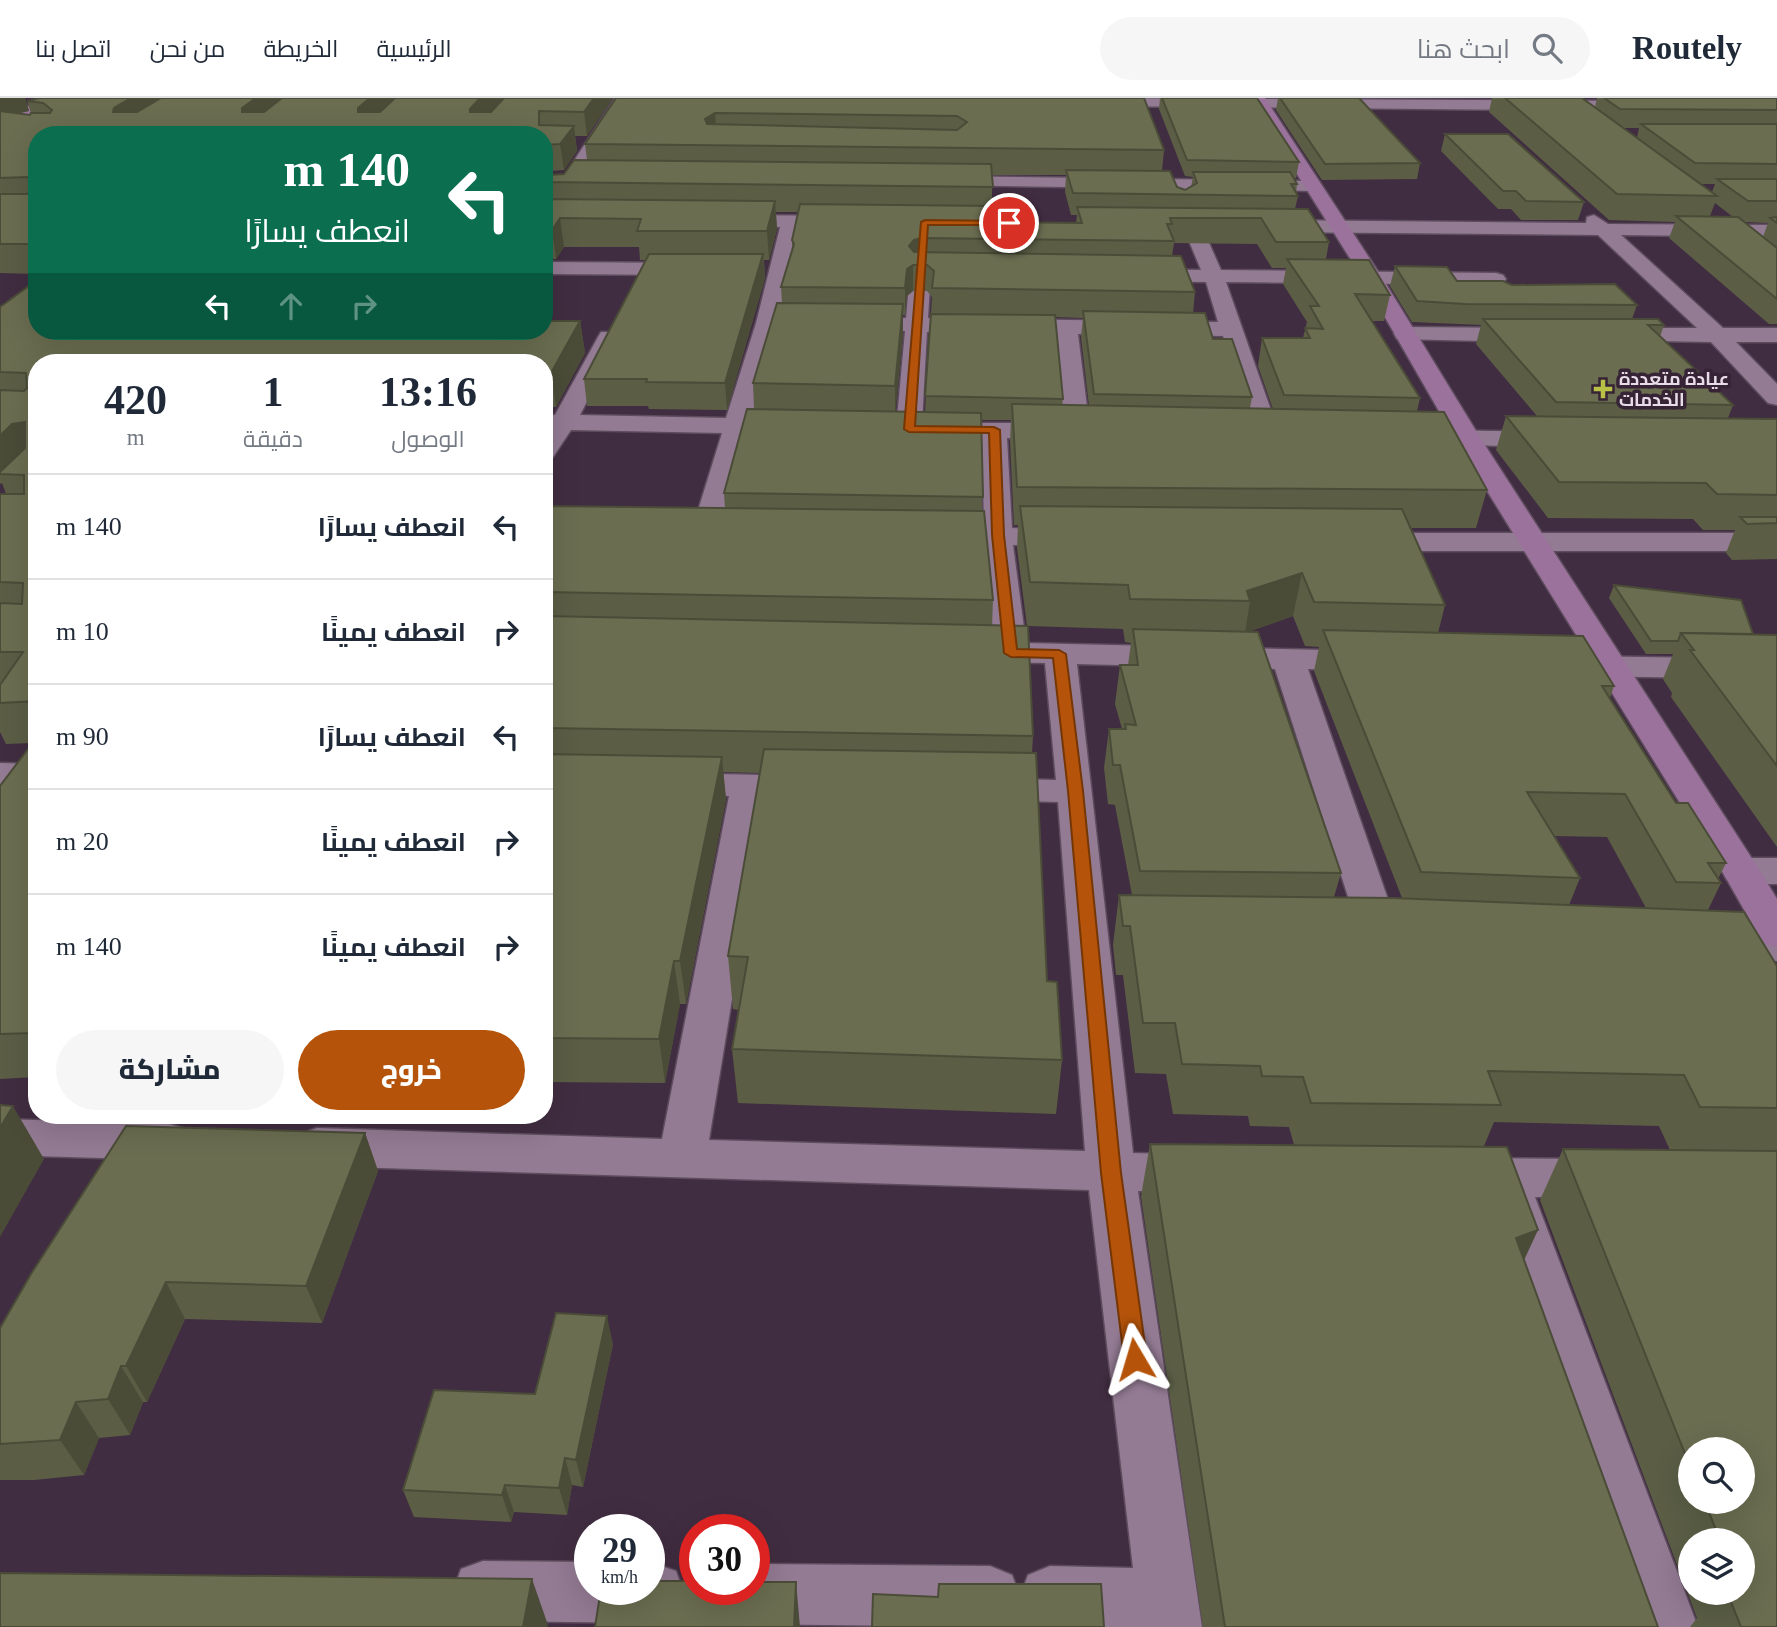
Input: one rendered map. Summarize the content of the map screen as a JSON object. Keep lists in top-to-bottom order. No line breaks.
{"places":{"health":["عيادة متعددة الخدمات"]},"page":{"header":"Routely","search":"ابحث هنا","nav":["الرئيسية","الخريطة","من نحن","اتصل بنا"],"turn":["140 m","انعطف يسارًا"],"eta":["13:16","الوصول","1","دقيقة","420","m"],"list":[{"name":"انعطف يسارًا","value":"140 m"},{"name":"انعطف يمينًا","value":"10 m"},{"name":"انعطف يسارًا","value":"90 m"},{"name":"انعطف يمينًا","value":"20 m"},{"name":"انعطف يمينًا","value":"140 m"}],"buttons":["خروج","مشاركة"],"speed":"29 km/h","limit":"30"}}
